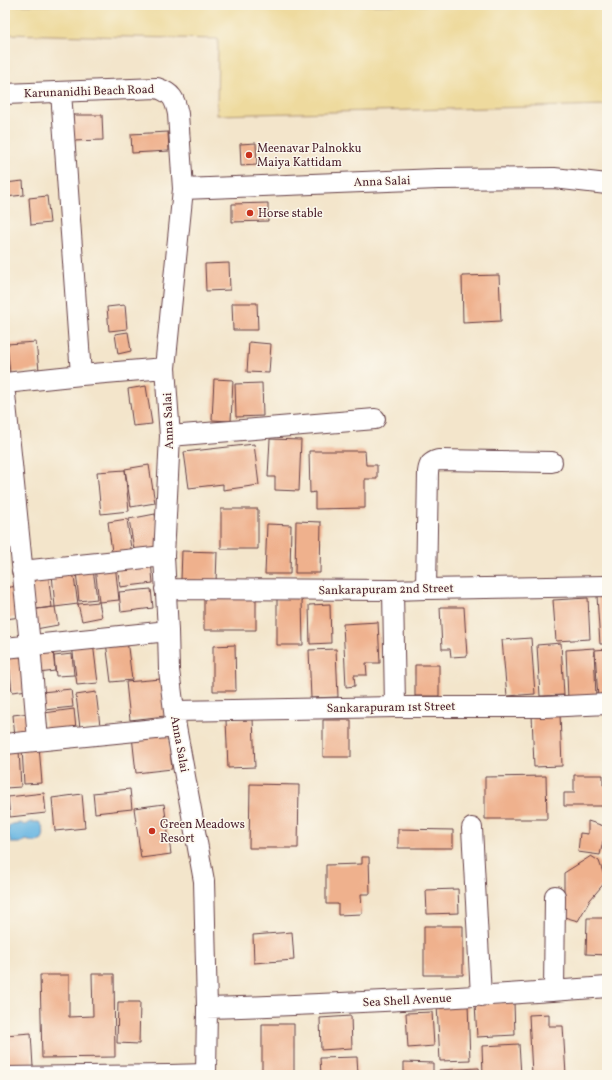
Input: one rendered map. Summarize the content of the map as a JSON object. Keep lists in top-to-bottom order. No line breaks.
{"streets":{"street":["Karunanidhi Beach Road","Anna Salai","Sankarapuram 2nd Street","Sankarapuram 1st Street","Sea Shell Avenue"]},"crossings":[["Karunanidhi Beach Road","Anna Salai"],["Anna Salai","Sankarapuram 2nd Street"],["Anna Salai","Sankarapuram 1st Street"],["Anna Salai","Sea Shell Avenue"]],"places":["Meenavar Palnokku Maiya Kattidam","Horse stable","Green Meadows Resort"]}
